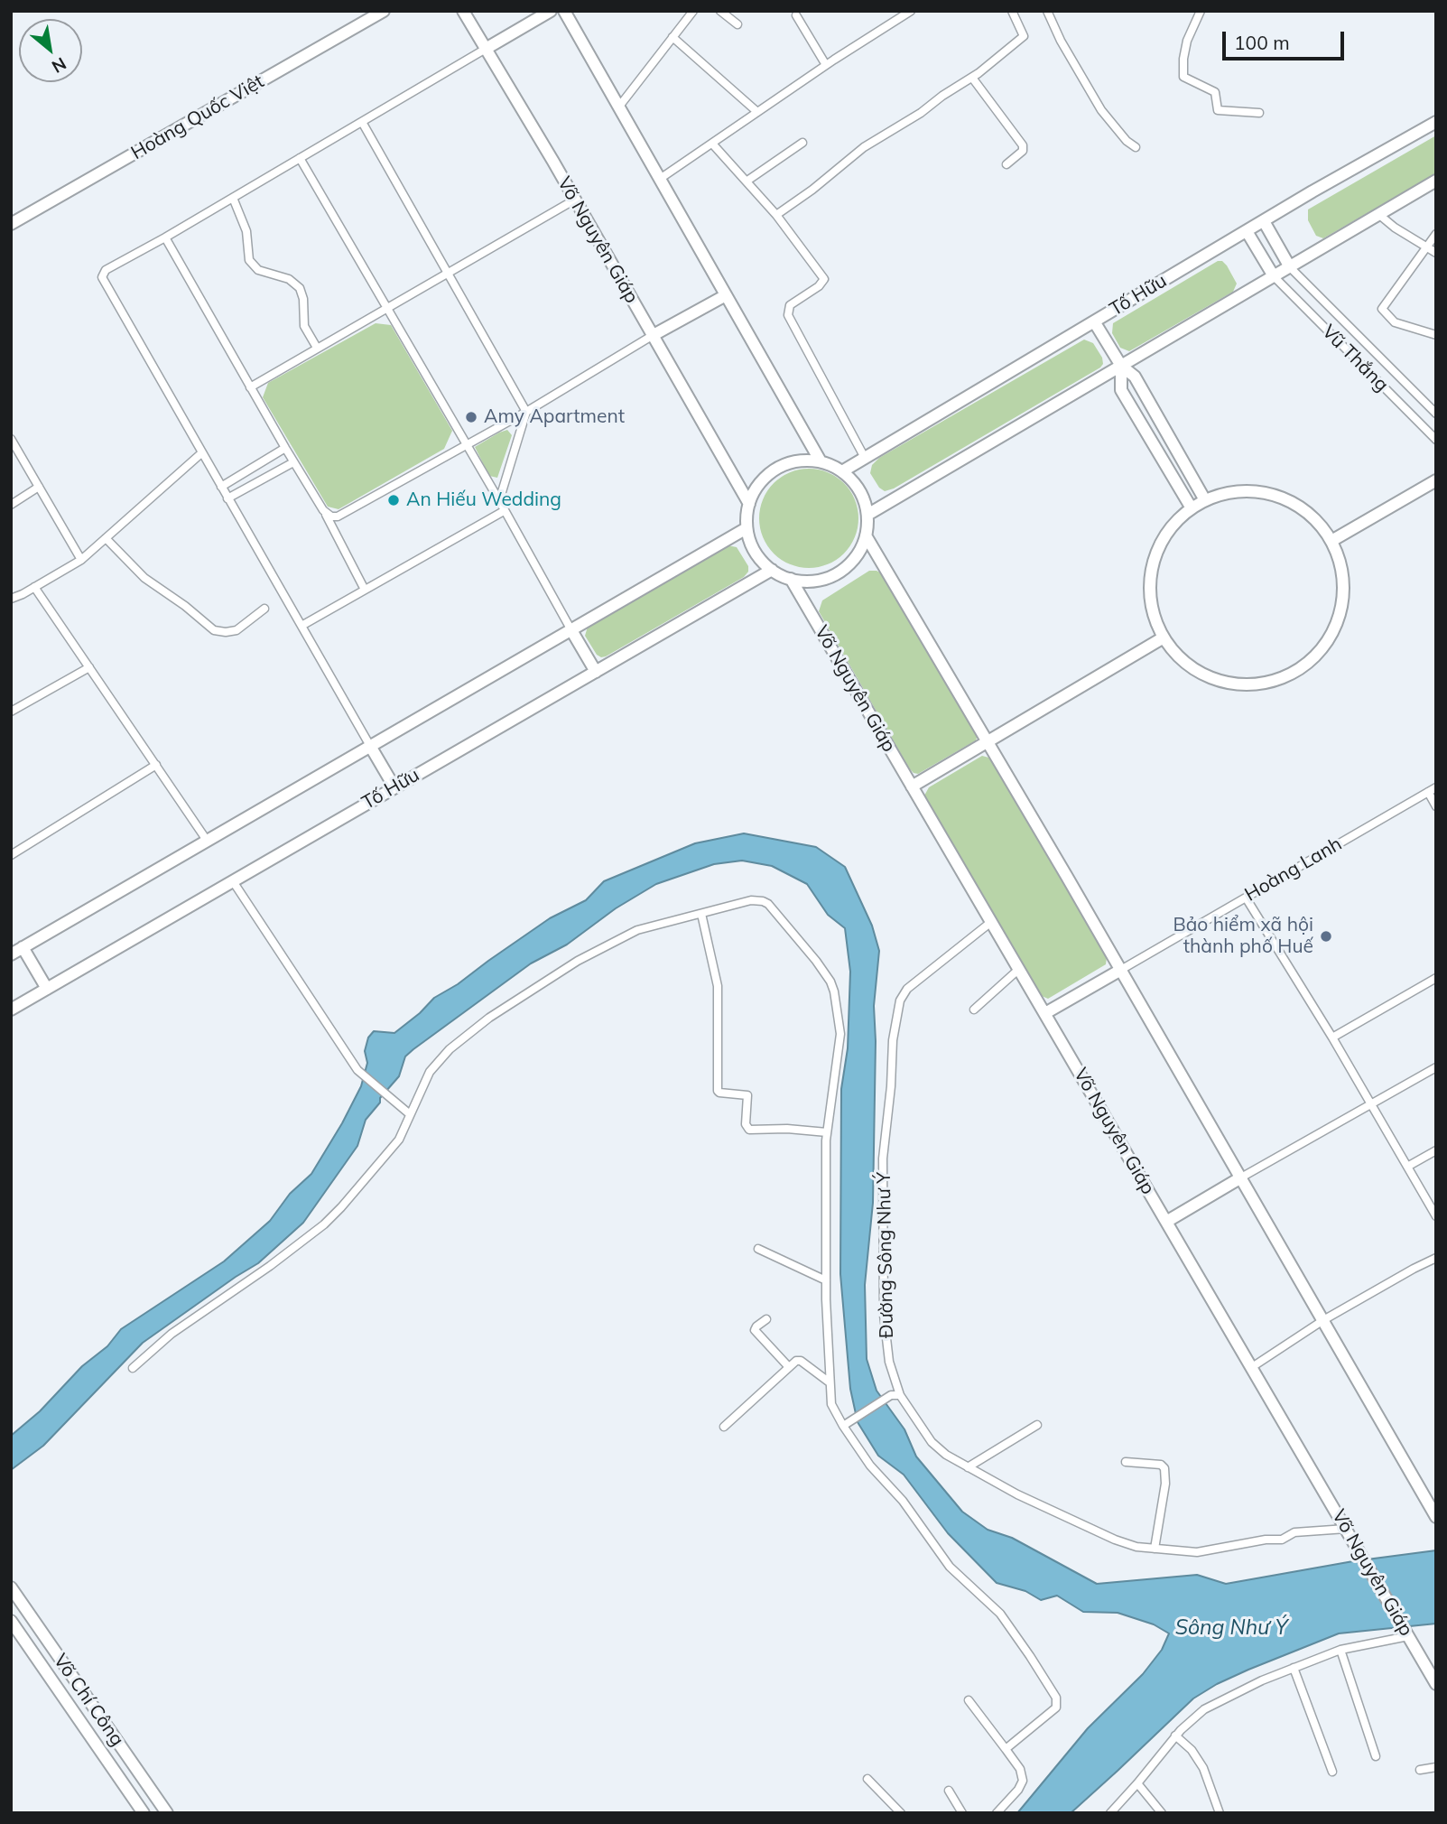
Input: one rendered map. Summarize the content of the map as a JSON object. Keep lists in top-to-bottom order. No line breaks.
{"streets":{"street":["Hoàng Quốc Việt","Võ Nguyên Giáp","Tố Hữu","Vũ Thắng","Hoàng Lanh","Đường Sông Như Ý","Võ Chí Công"]},"crossings":[["Võ Nguyên Giáp","Tố Hữu"],["Võ Nguyên Giáp","Đường Sông Như Ý"]],"water":["Sông Như Ý"],"places":["Amy Apartment","An Hiếu Wedding","Bảo hiểm xã hội thành phố Huế"],"scale_bar":"100 m","north":"bottom right"}
